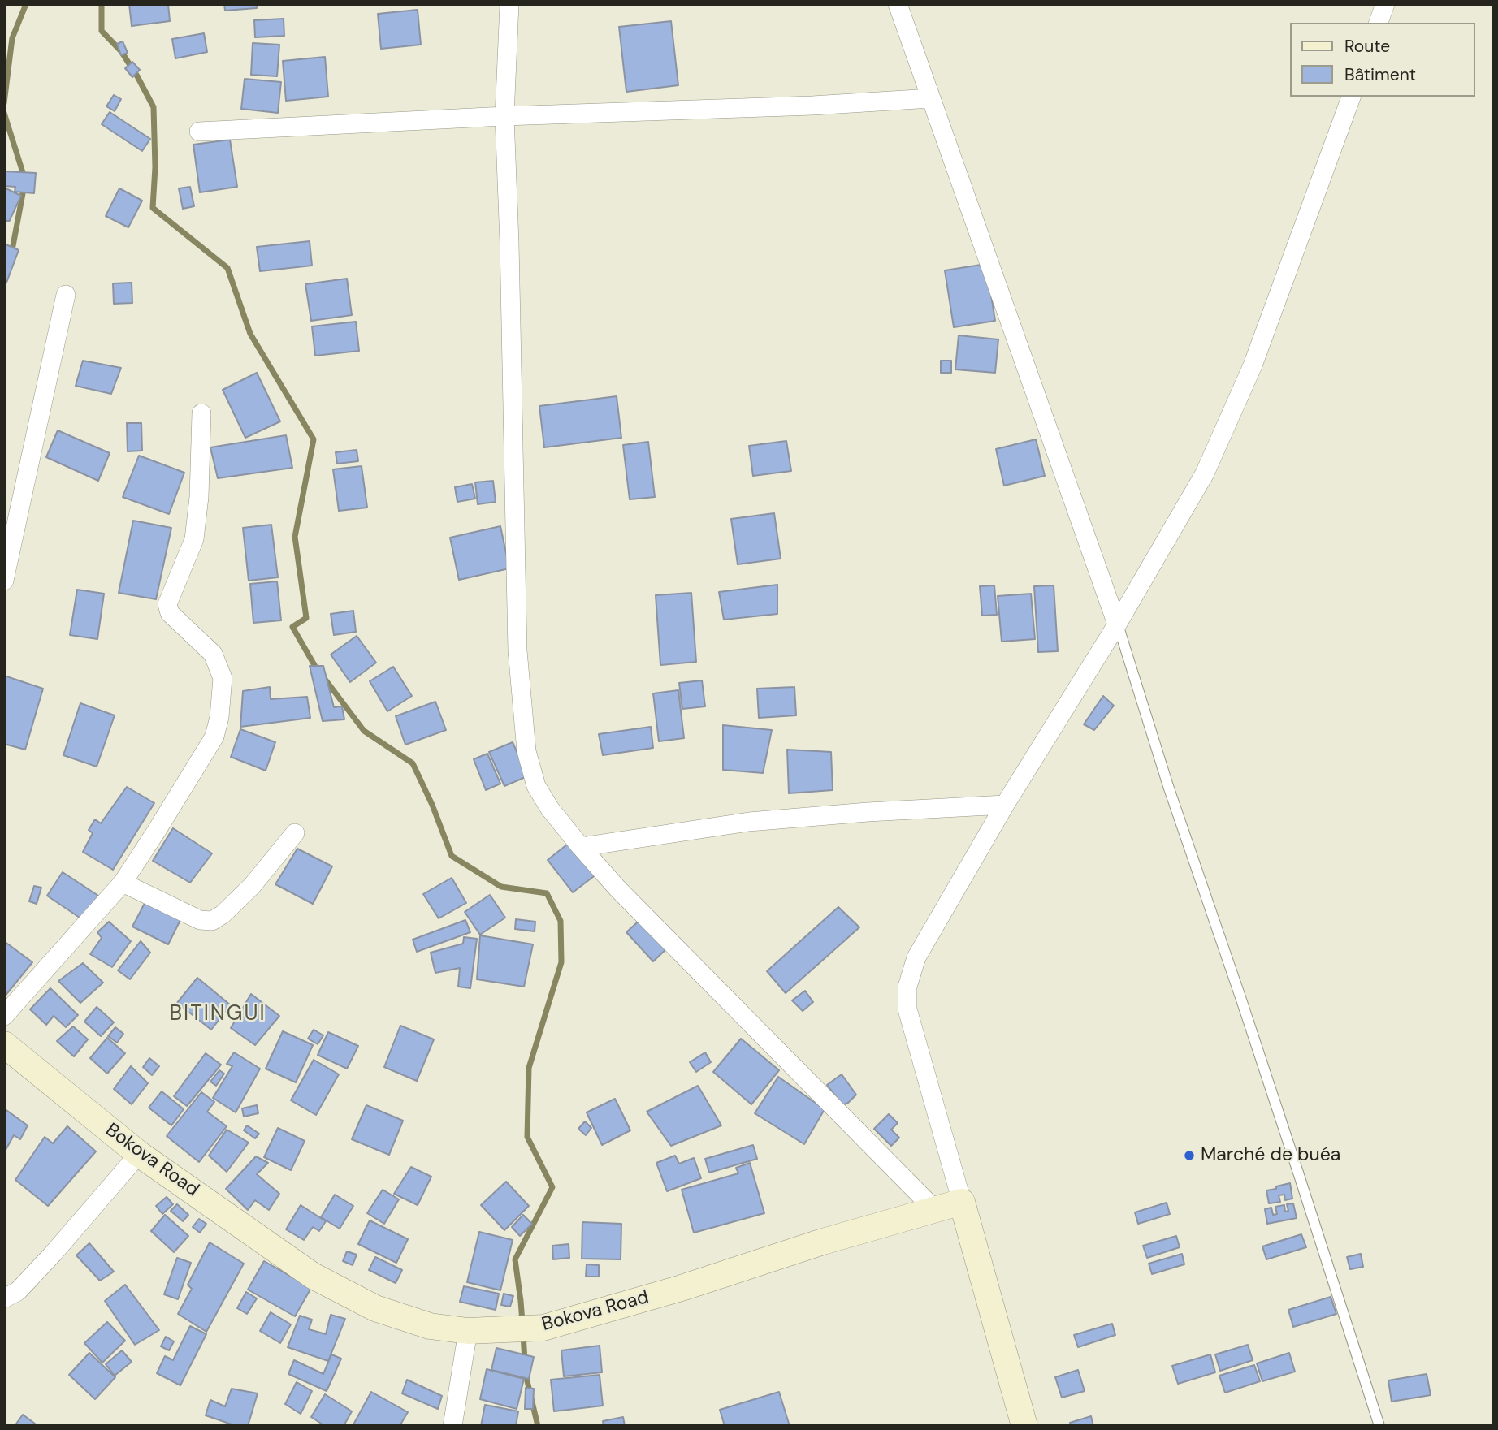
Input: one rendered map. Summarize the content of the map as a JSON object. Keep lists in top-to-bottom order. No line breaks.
{"streets":{"street":["Bokova Road"]},"districts":["BITINGUI"],"places":["Marché de buéa"],"legend":["Route","Bâtiment"]}
